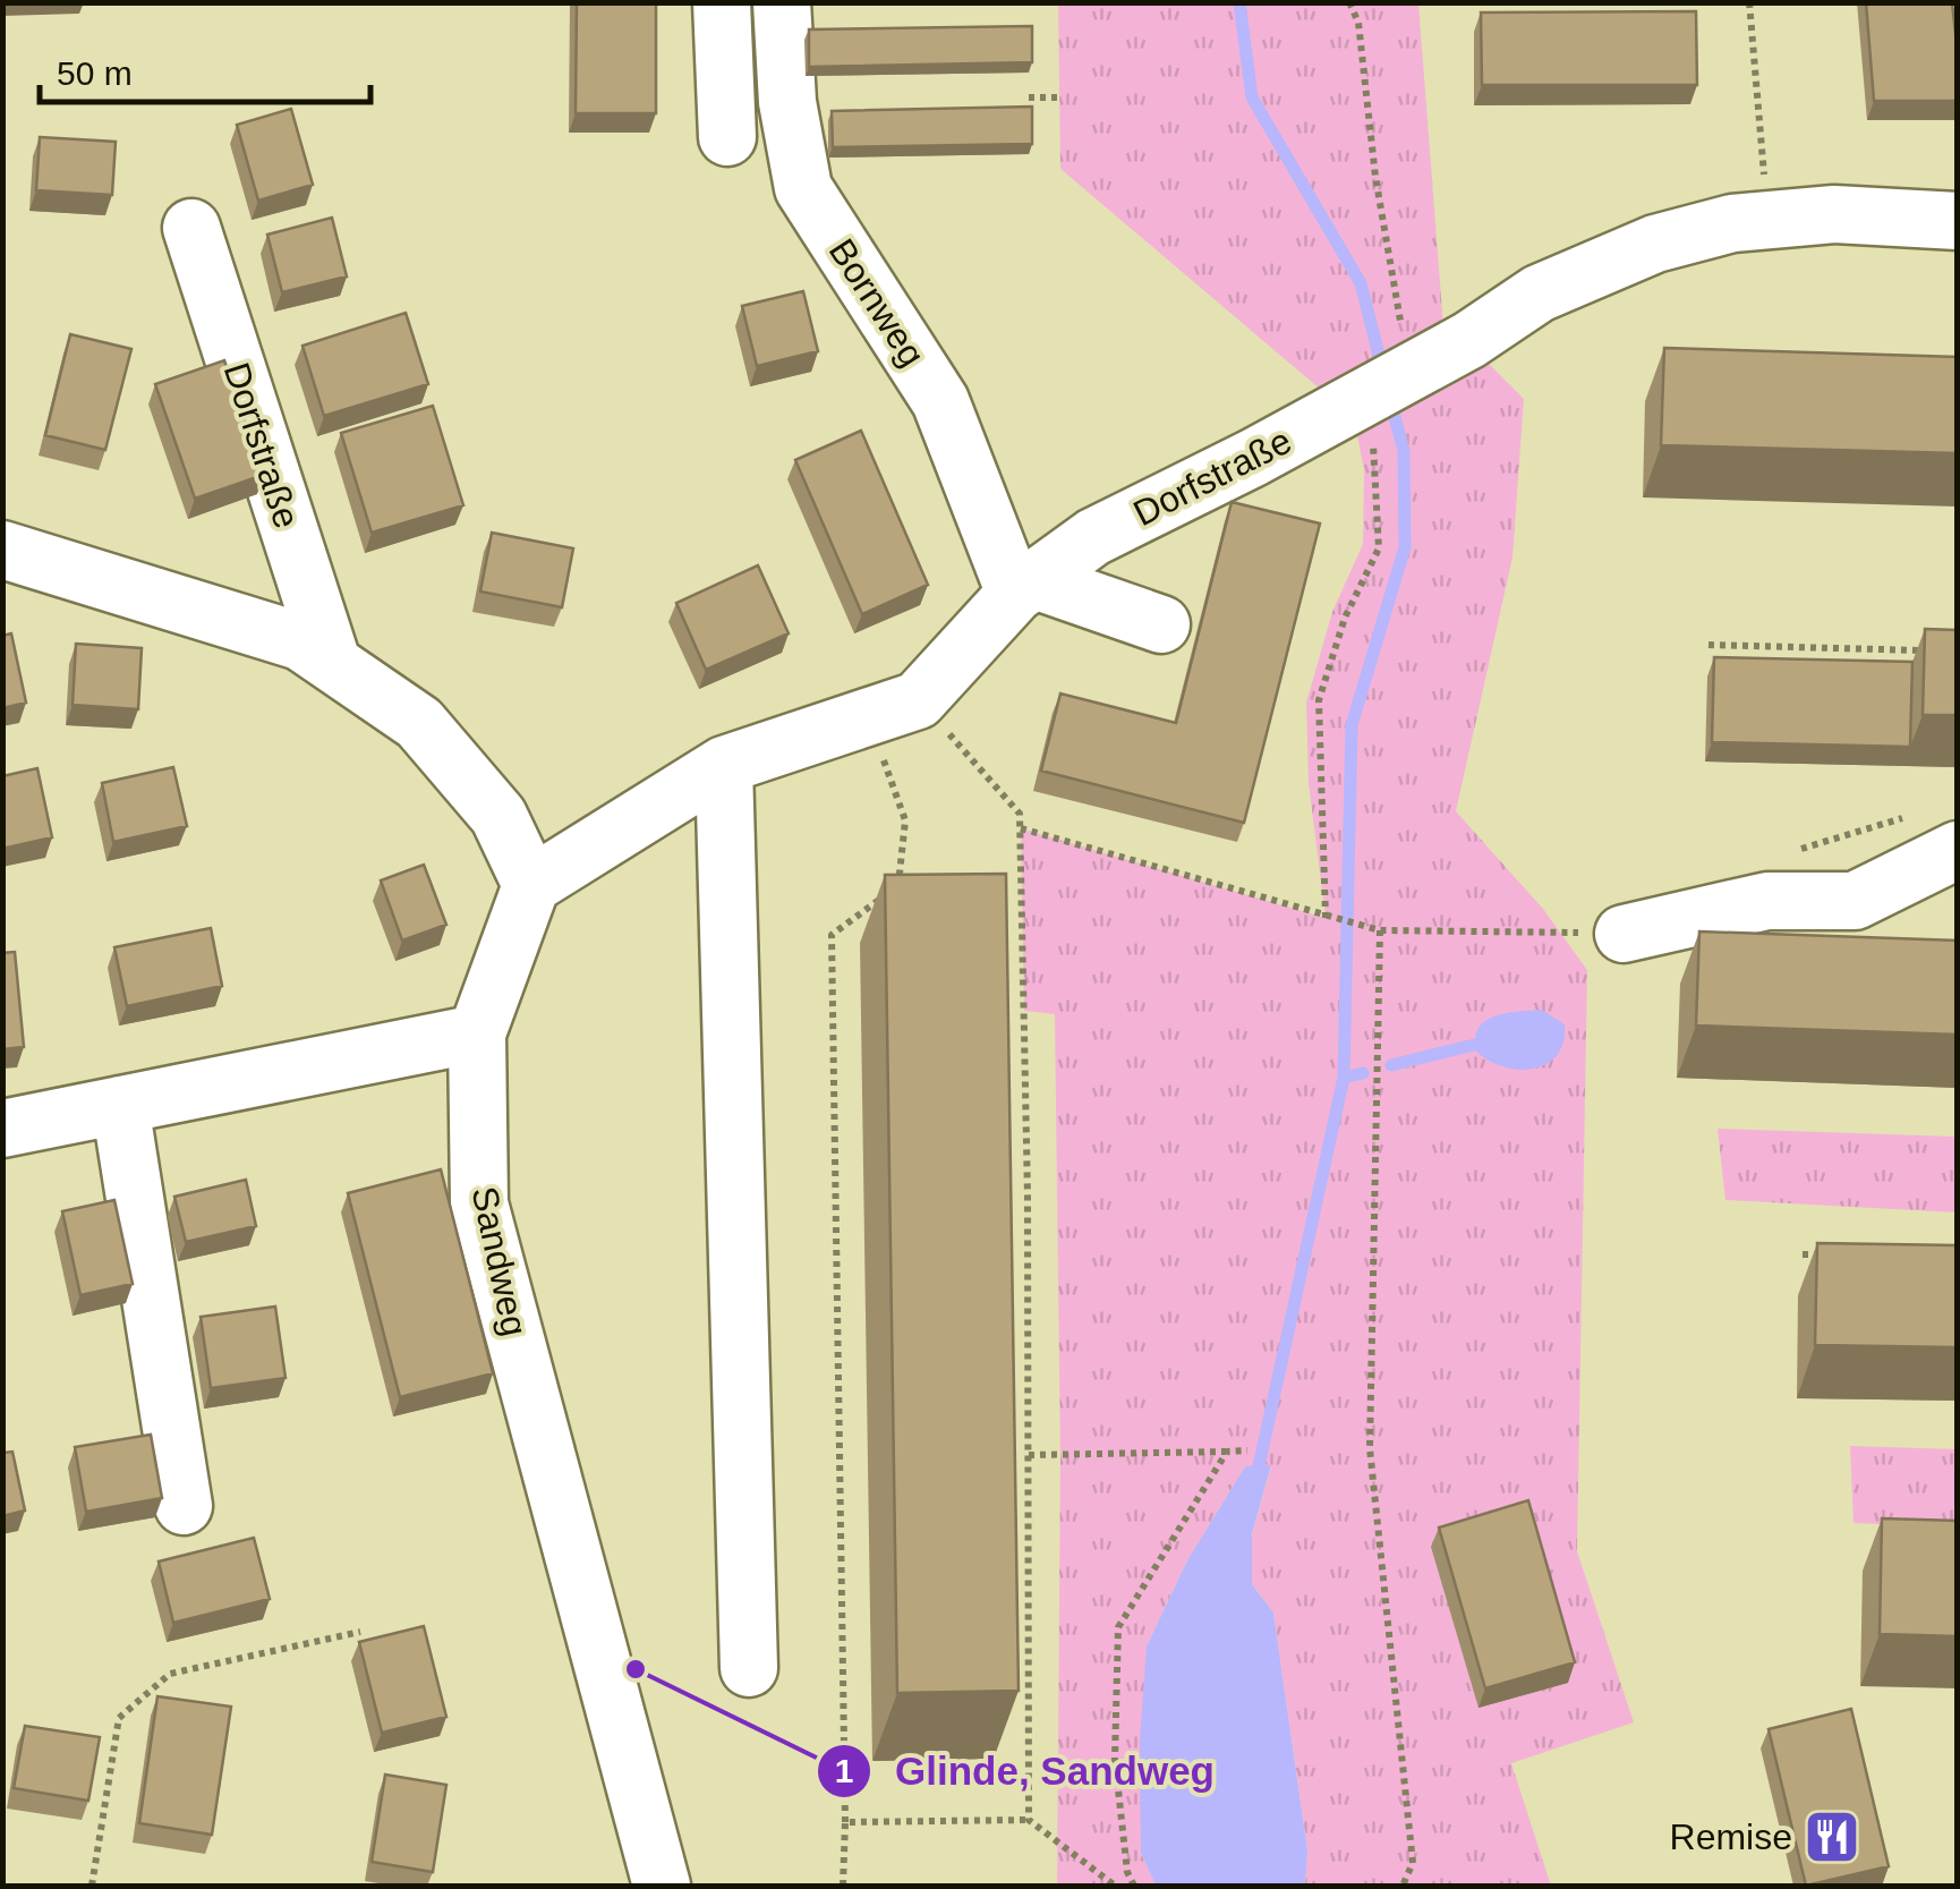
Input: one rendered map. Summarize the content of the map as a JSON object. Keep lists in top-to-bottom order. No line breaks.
{"streets":{"street":["Bornweg","Dorfstraße","Sandweg"]},"crossings":[["Bornweg","Dorfstraße"]],"places":{"other":["Glinde, Sandweg"],"restaurant":["Remise"]},"scale_bar":"50 m"}
